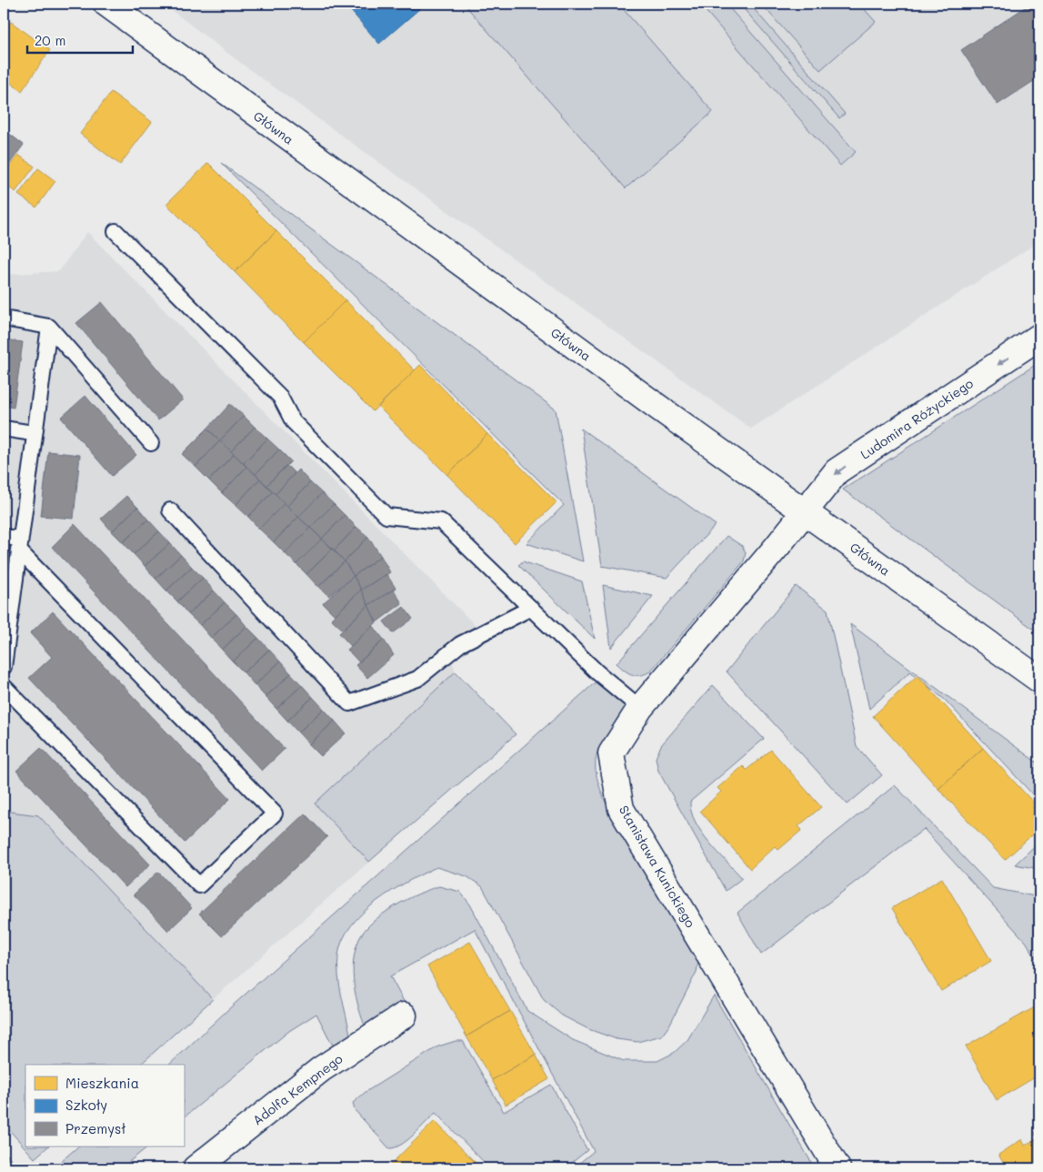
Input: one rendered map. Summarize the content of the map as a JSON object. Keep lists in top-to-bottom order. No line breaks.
{"streets":{"street":["Główna","Ludomira Różyckiego","Stanisława Kunickiego","Adolfa Kempnego"]},"crossings":[["Główna","Ludomira Różyckiego"],["Główna","Stanisława Kunickiego"],["Ludomira Różyckiego","Stanisława Kunickiego"]],"one_way":["Ludomira Różyckiego"],"legend":["Mieszkania","Szkoły","Przemysł"],"scale_bar":"20 m"}
